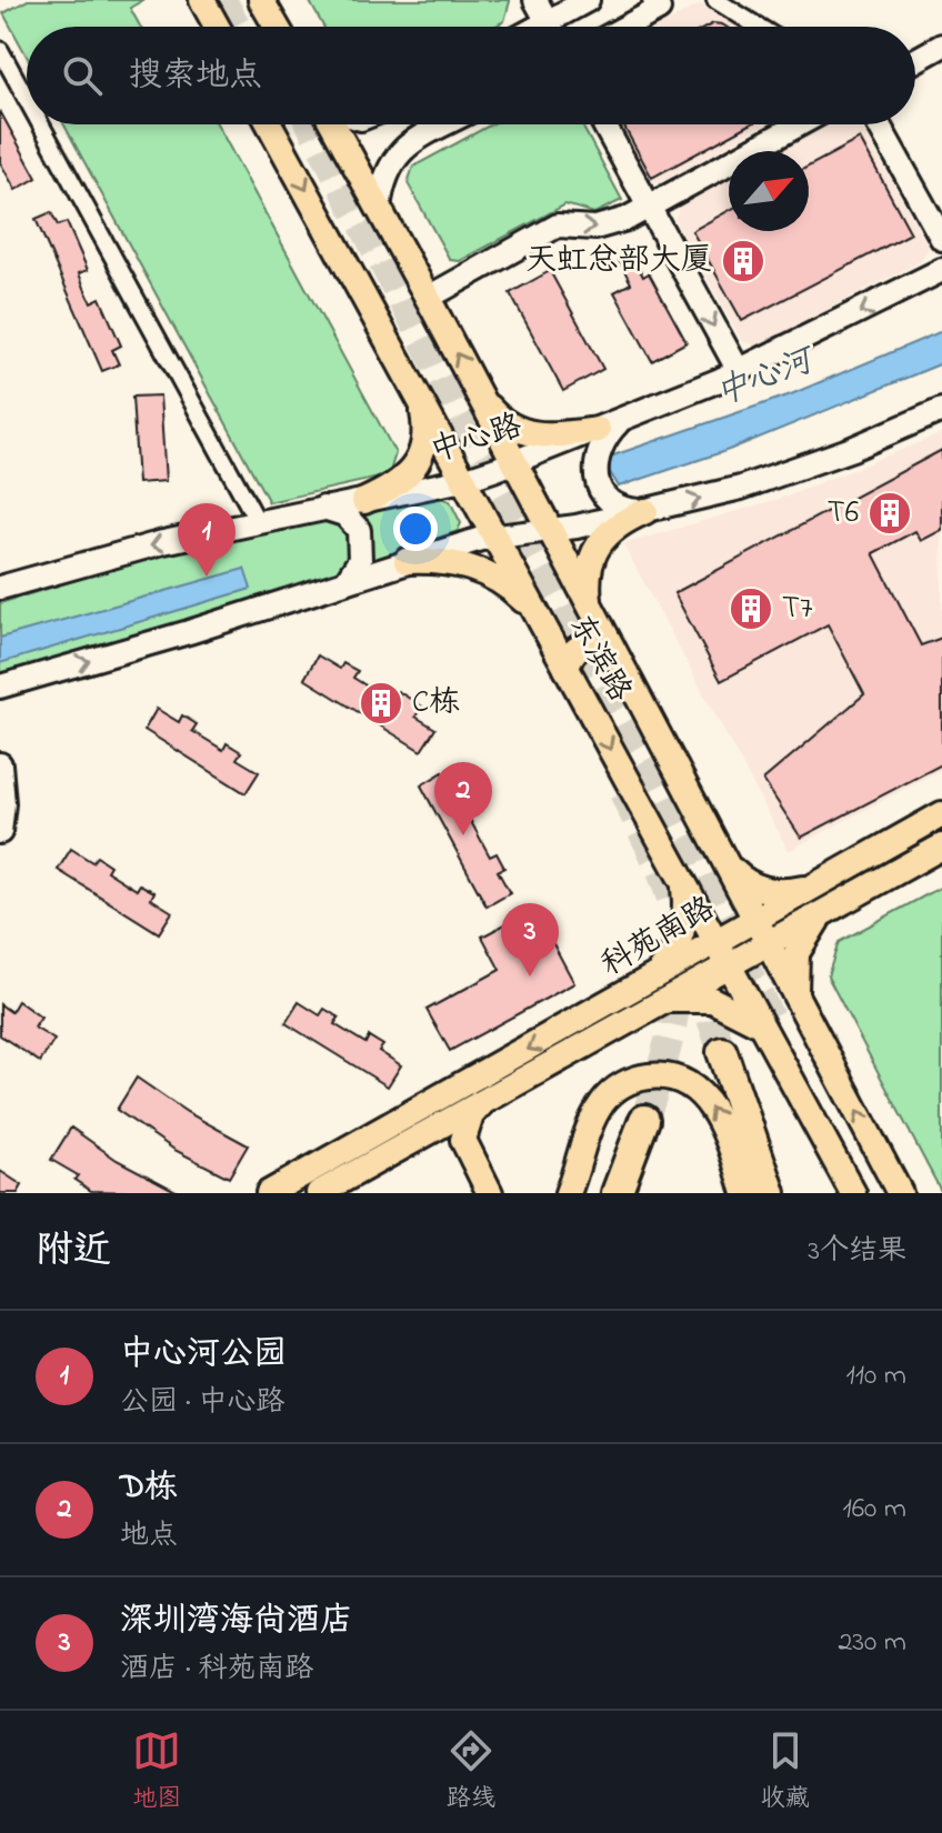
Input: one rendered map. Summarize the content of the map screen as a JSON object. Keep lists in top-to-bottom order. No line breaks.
{"streets":{"main road":["中心路","东滨路","科苑南路"]},"crossings":[["中心路","东滨路"],["东滨路","科苑南路"]],"water":["中心河"],"places":{"building":["天虹总部大厦","T6","T7","C栋"]},"north":"top right","page":{"search":"搜索地点","pins":["1","2","3"],"heading":["附近","3个结果"],"list":[{"mark":"1","name":"中心河公园","note":"公园 · 中心路","value":"110 m"},{"mark":"2","name":"D栋","note":"地点","value":"160 m"},{"mark":"3","name":"深圳湾海尚酒店","note":"酒店 · 科苑南路","value":"230 m"}],"nav":["地图","路线","收藏"]}}
